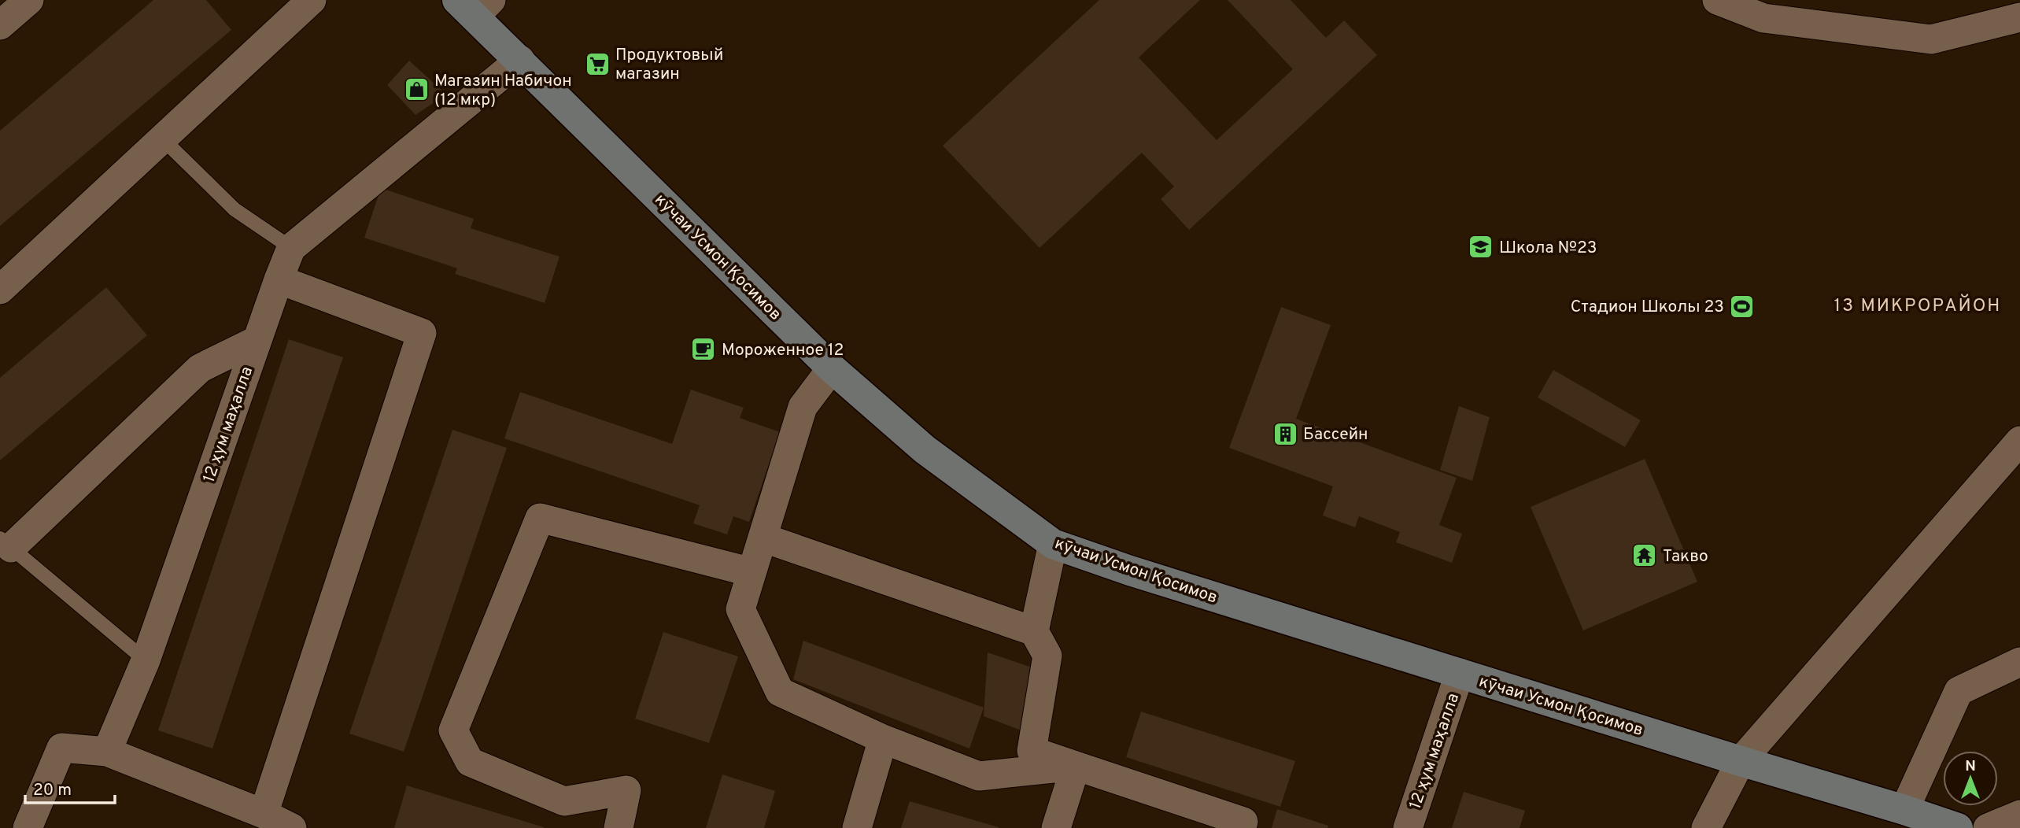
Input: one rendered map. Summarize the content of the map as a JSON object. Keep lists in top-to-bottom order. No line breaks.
{"streets":{"street":["кӯчаи Усмон Қосимов","12 ҳум маҳалла"]},"crossings":[["кӯчаи Усмон Қосимов","12 ҳум маҳалла"]],"districts":["13 МИКРОРАЙОН"],"places":{"supermarket":["Продуктовый магазин"],"shop":["Магазин Набичон (12 мкр)"],"school or university":["Школа №23"],"sports":["Стадион Школы 23"],"cafe":["Мороженное 12"],"building":["Бассейн"],"temple":["Такво"]},"scale_bar":"20 m","north":"top"}
